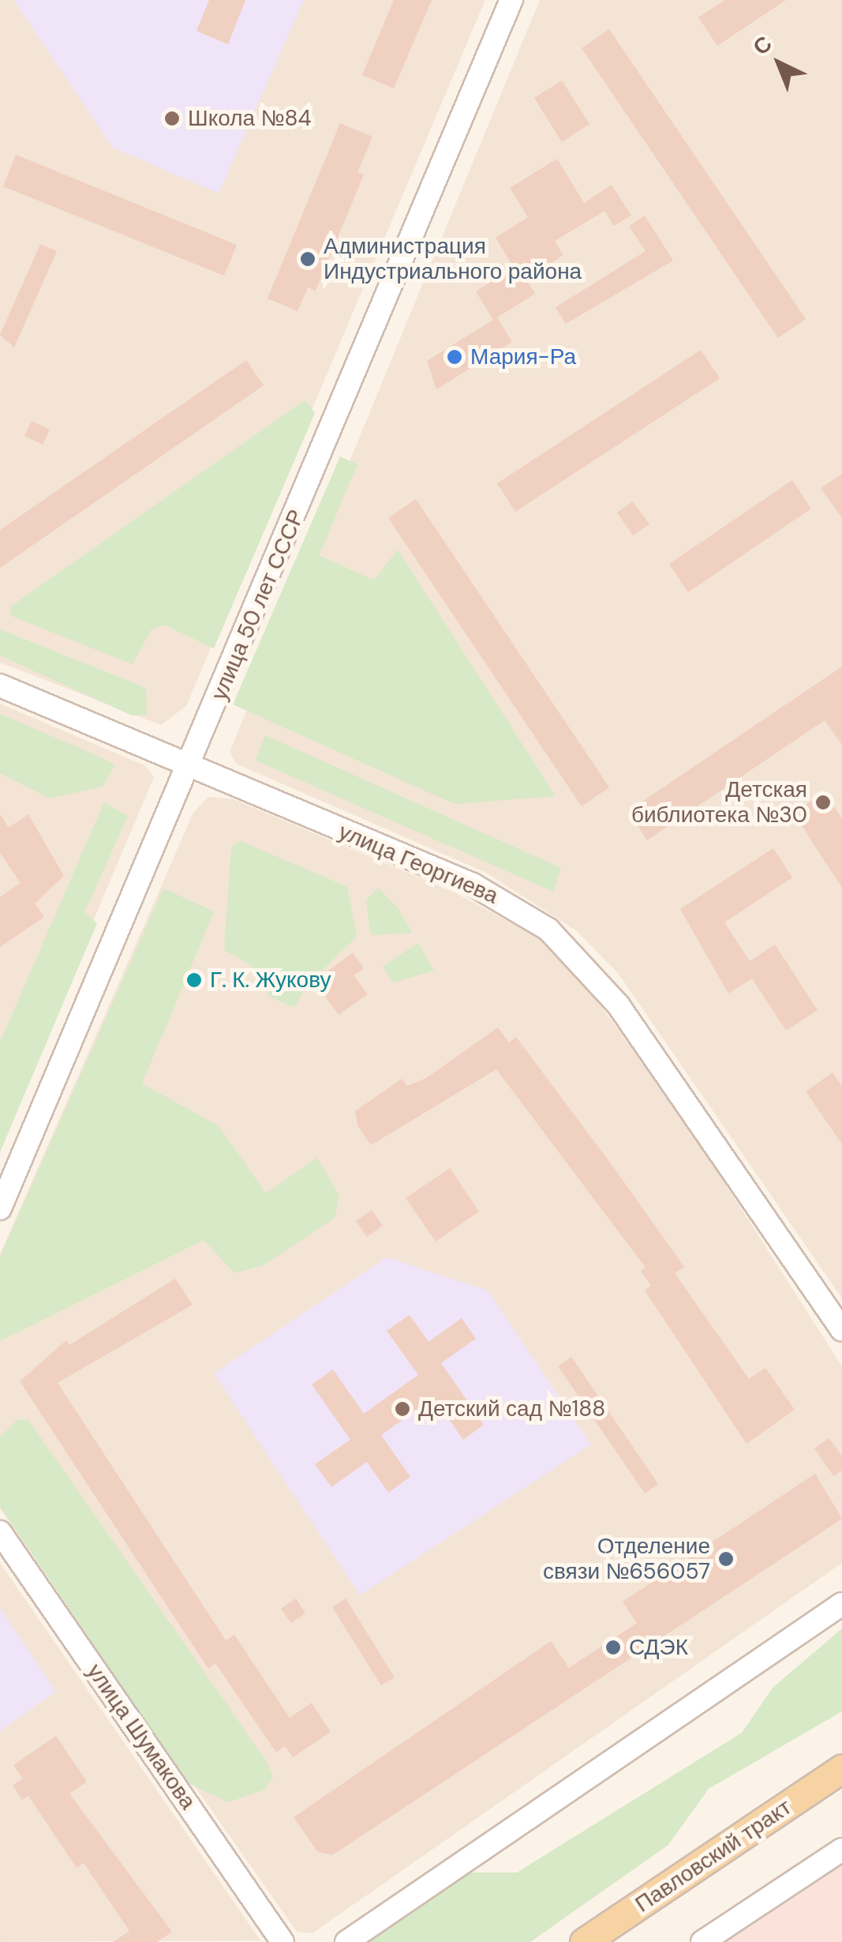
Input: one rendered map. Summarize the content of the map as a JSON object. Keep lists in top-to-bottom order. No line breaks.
{"streets":{"main road":["Павловский тракт"],"street":["улица 50 лет СССР","улица Георгиева","улица Шумакова"]},"crossings":[["улица 50 лет СССР","улица Георгиева"]],"places":["Школа №84","Администрация Индустриального района","Мария-Ра","Детская библиотека №30","Г. К. Жукову","Детский сад №188","Отделение связи №656057","СДЭК"],"north":"top left"}
